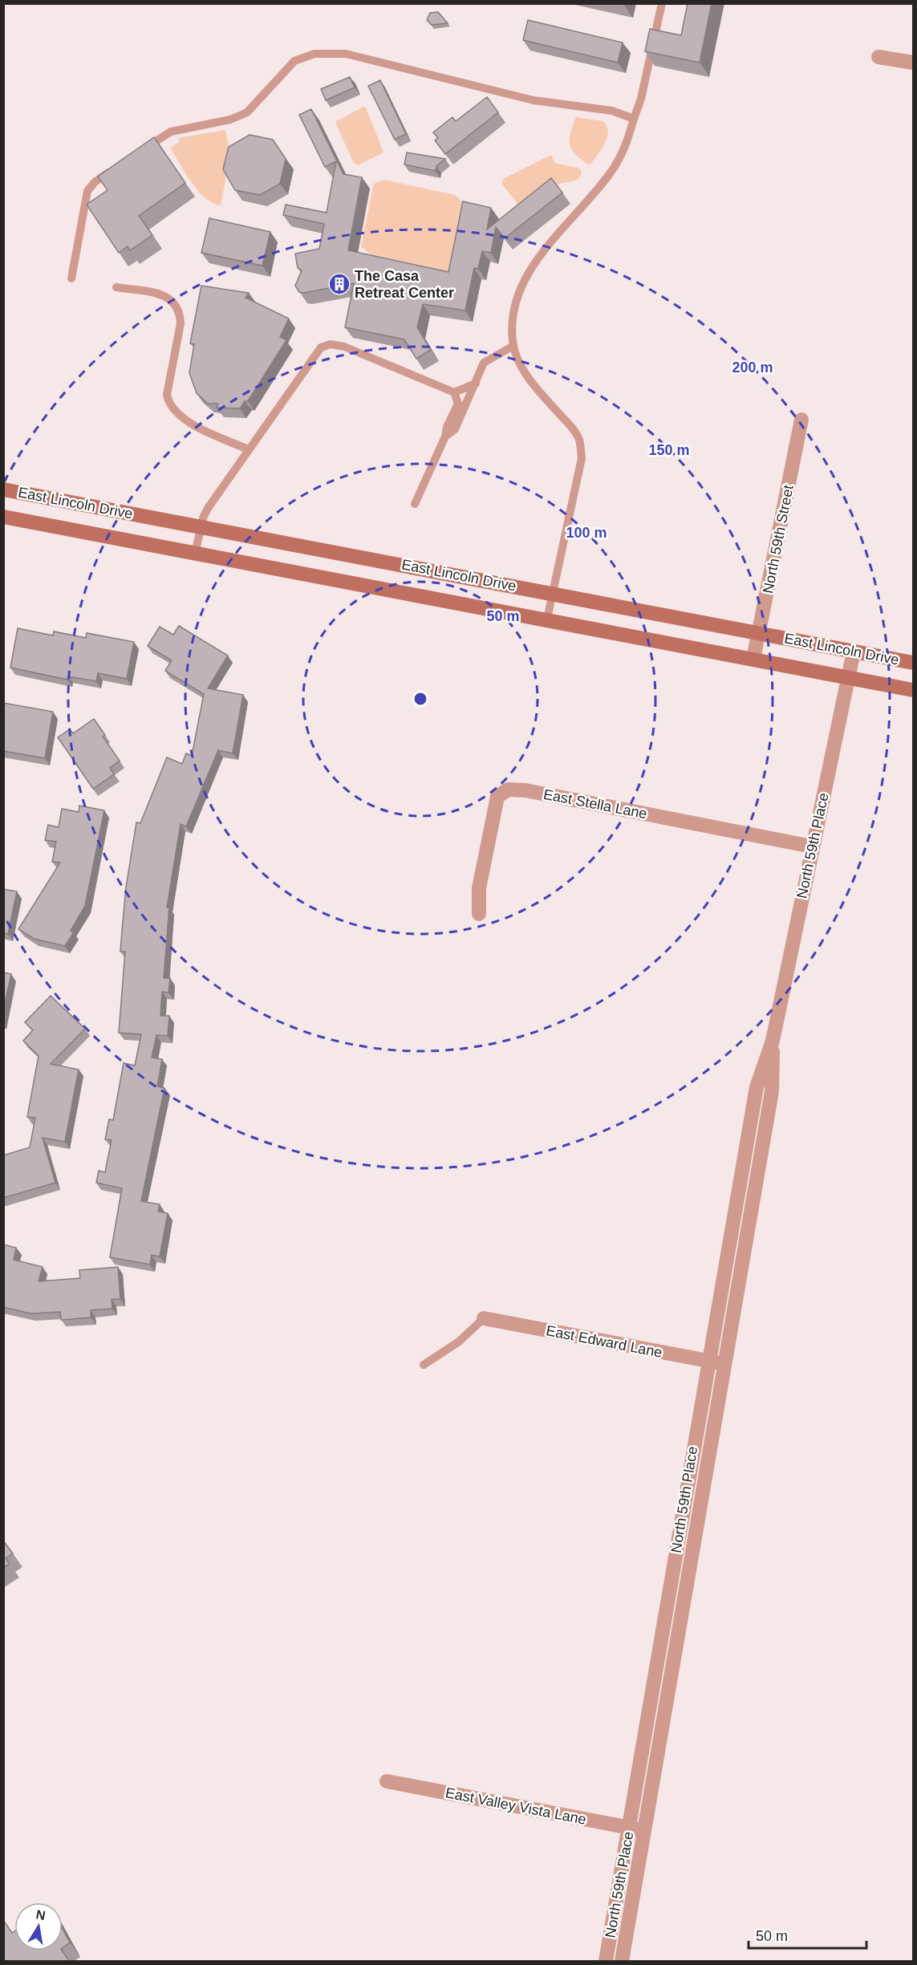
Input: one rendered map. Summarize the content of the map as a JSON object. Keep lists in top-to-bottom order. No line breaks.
{"streets":{"main road":["East Lincoln Drive"],"street":["North 59th Street","East Stella Lane","North 59th Place","East Edward Lane","East Valley Vista Lane"]},"crossings":[["East Lincoln Drive","North 59th Street"],["East Lincoln Drive","North 59th Place"],["East Stella Lane","North 59th Place"],["North 59th Place","East Edward Lane"],["North 59th Place","East Valley Vista Lane"]],"places":{"building":["The Casa Retreat Center"]},"scale_bar":"50 m","north":"top","rings":["200 m","150 m","100 m","50 m"]}
